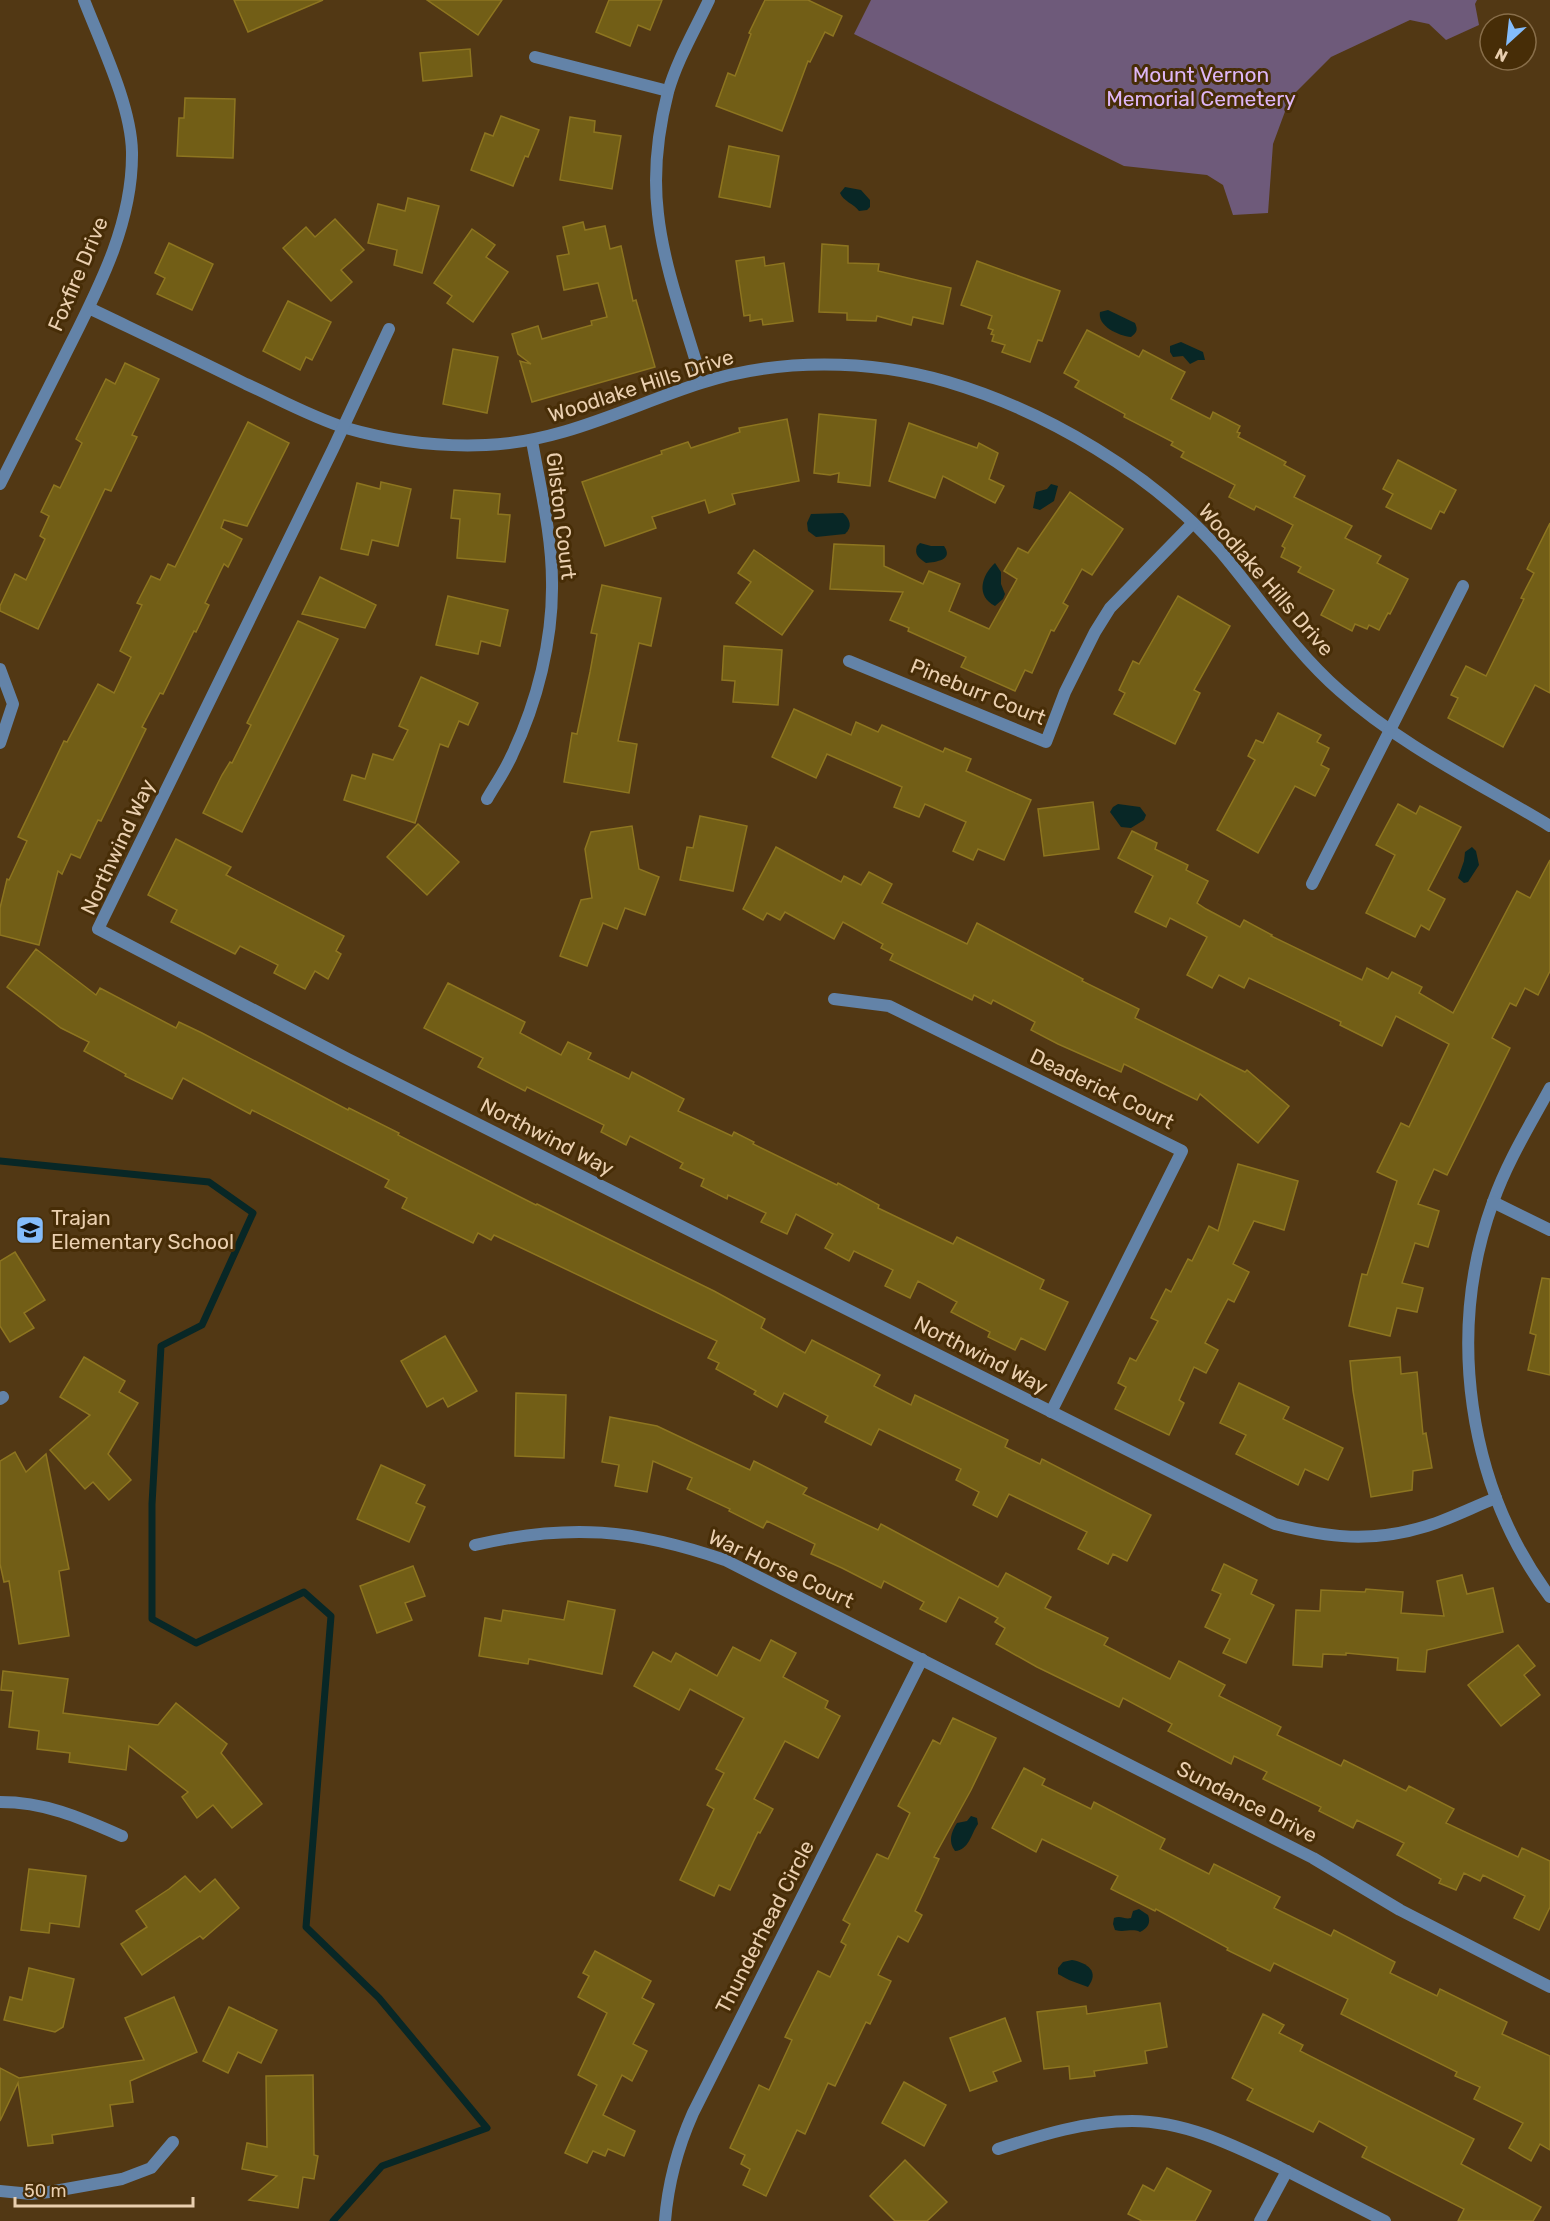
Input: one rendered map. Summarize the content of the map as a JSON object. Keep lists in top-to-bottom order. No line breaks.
{"streets":{"street":["Foxfire Drive","Woodlake Hills Drive","Gilston Court","Pineburr Court","Northwind Way","Deaderick Court","War Horse Court","Sundance Drive","Thunderhead Circle"]},"crossings":[["Foxfire Drive","Woodlake Hills Drive"],["Woodlake Hills Drive","Gilston Court"],["Woodlake Hills Drive","Pineburr Court"],["Woodlake Hills Drive","Northwind Way"],["Northwind Way","Deaderick Court"],["War Horse Court","Sundance Drive"],["War Horse Court","Thunderhead Circle"],["Sundance Drive","Thunderhead Circle"]],"parks":["Mount Vernon Memorial Cemetery"],"places":{"school or university":["Trajan Elementary School"]},"scale_bar":"50 m","north":"bottom left"}
